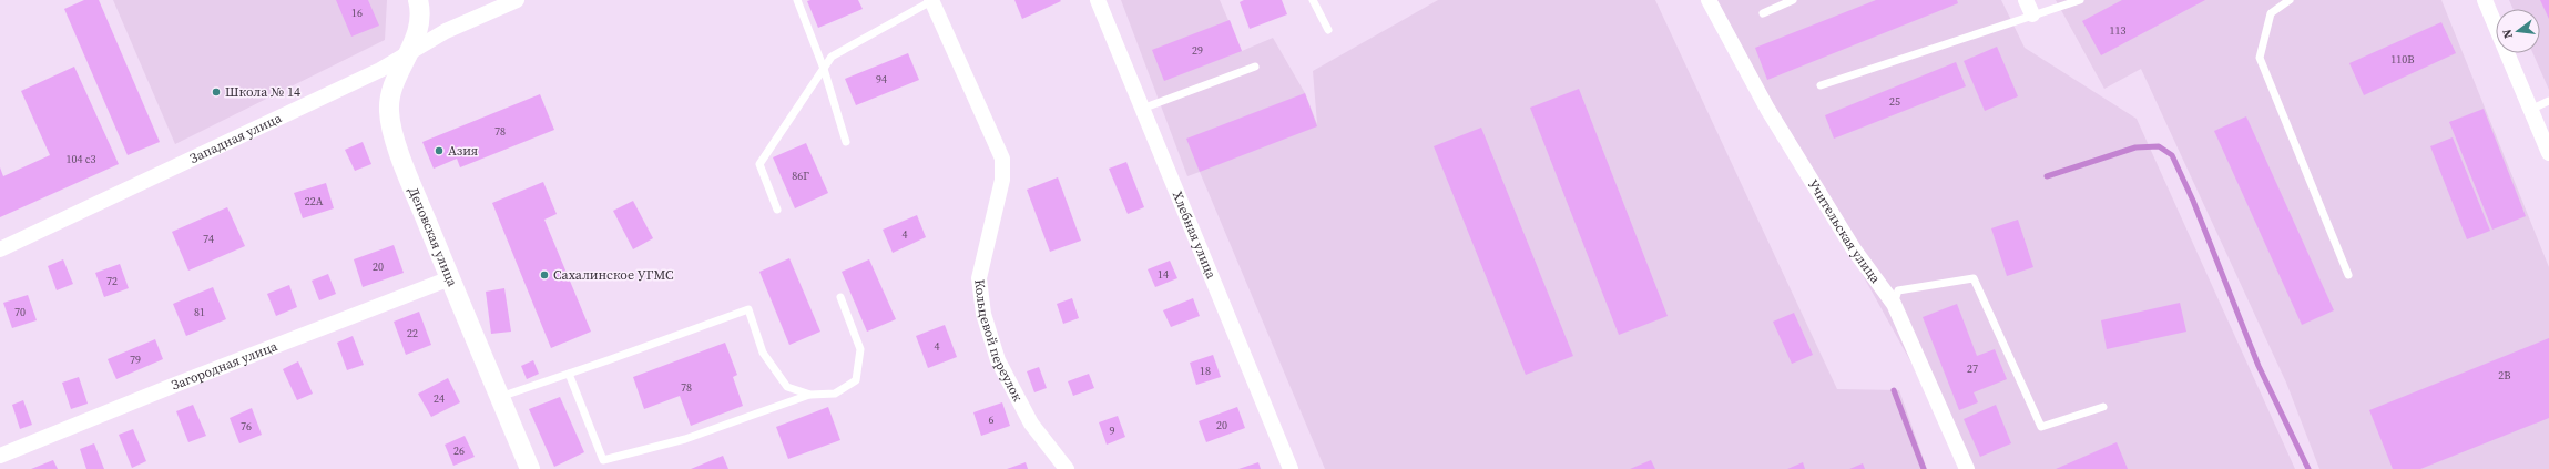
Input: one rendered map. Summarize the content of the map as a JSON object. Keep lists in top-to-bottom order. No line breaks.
{"streets":{"street":["Западная улица","Учительская улица","Хлебная улица","Деповская улица","Кольцевой переулок","Загородная улица"]},"crossings":[["Западная улица","Деповская улица"],["Деповская улица","Загородная улица"]],"places":["Школа № 14","Азия","Сахалинское УГМС"],"house_numbers":["16","113","29","110В","94","25","78","104 с3","86Г","22А","4","74","20","14","72","70","81","22","4","79","27","18","2В","78","24","6","20","76","9","26"],"north":"left"}
